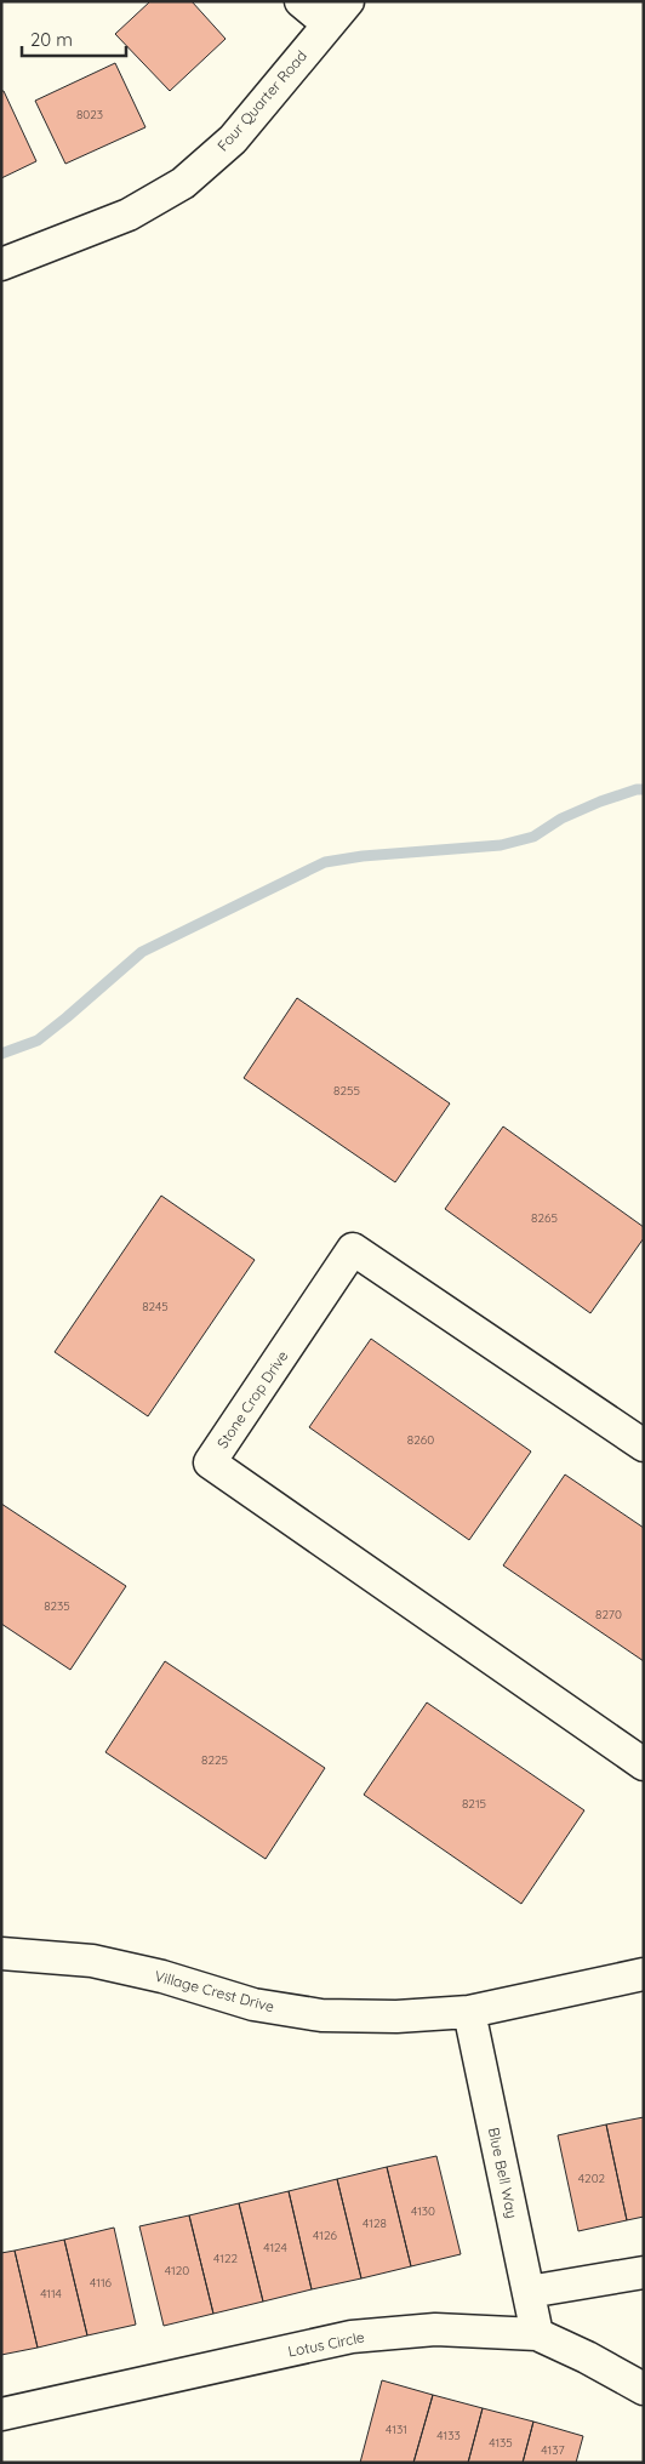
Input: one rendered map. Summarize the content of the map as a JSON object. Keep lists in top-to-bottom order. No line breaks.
{"streets":{"street":["Four Quarter Road","Stone Crop Drive","Village Crest Drive","Blue Bell Way","Lotus Circle"]},"crossings":[["Village Crest Drive","Blue Bell Way"],["Blue Bell Way","Lotus Circle"]],"house_numbers":["8023","8255","8265","8245","8260","8235","8270","8225","8215","4202","4130","4128","4126","4124","4122","4120","4116","4114","4131","4133","4135","4137"],"scale_bar":"20 m"}
